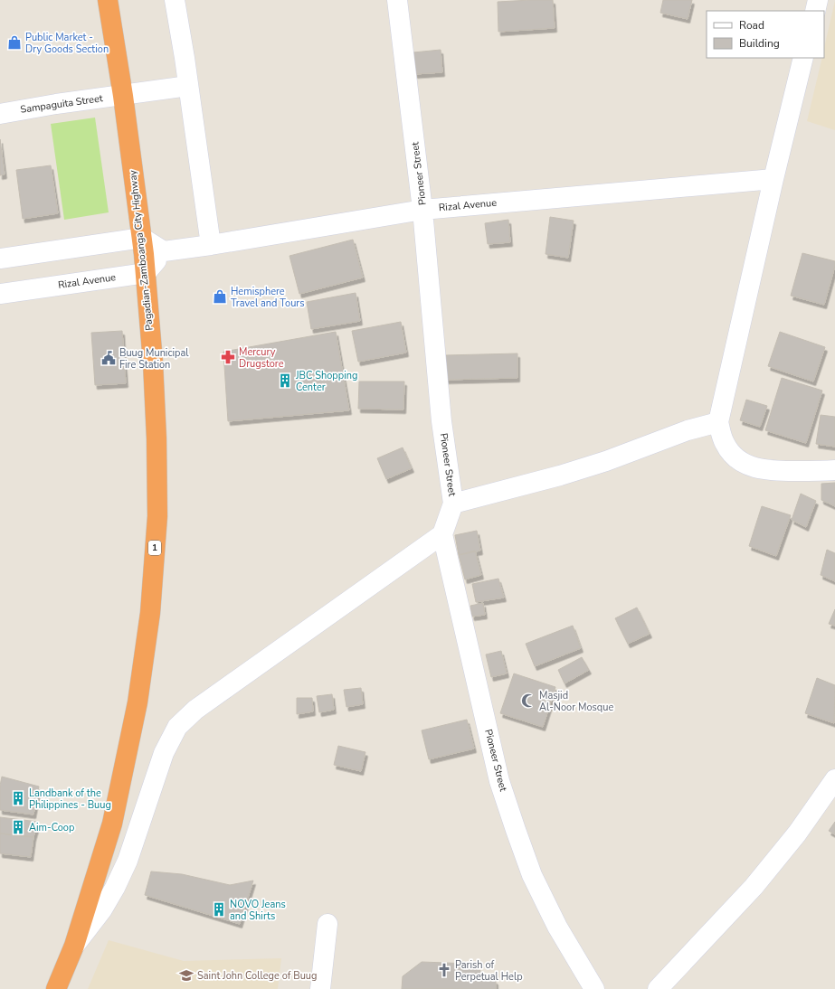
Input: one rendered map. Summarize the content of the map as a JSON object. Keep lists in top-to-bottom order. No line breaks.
{"streets":{"highway":["Pagadian-Zamboanga City Highway","1"],"street":["Sampaguita Street","Pioneer Street","Rizal Avenue"]},"crossings":[["Sampaguita Street","Pagadian-Zamboanga City Highway"],["Pioneer Street","Rizal Avenue"],["Rizal Avenue","Pagadian-Zamboanga City Highway"]],"places":{"shop":["Public Market - Dry Goods Section","Hemisphere Travel and Tours"],"pharmacy":["Mercury Drugstore"],"public building":["Buug Municipal Fire Station"],"building":["JBC Shopping Center","Landbank of the Philippines - Buug","Aim-Coop","NOVO Jeans and Shirts"],"mosque":["Masjid Al-Noor Mosque"],"church":["Parish of Perpetual Help"],"school or university":["Saint John College of Buug"]},"legend":["Road","Building"]}
